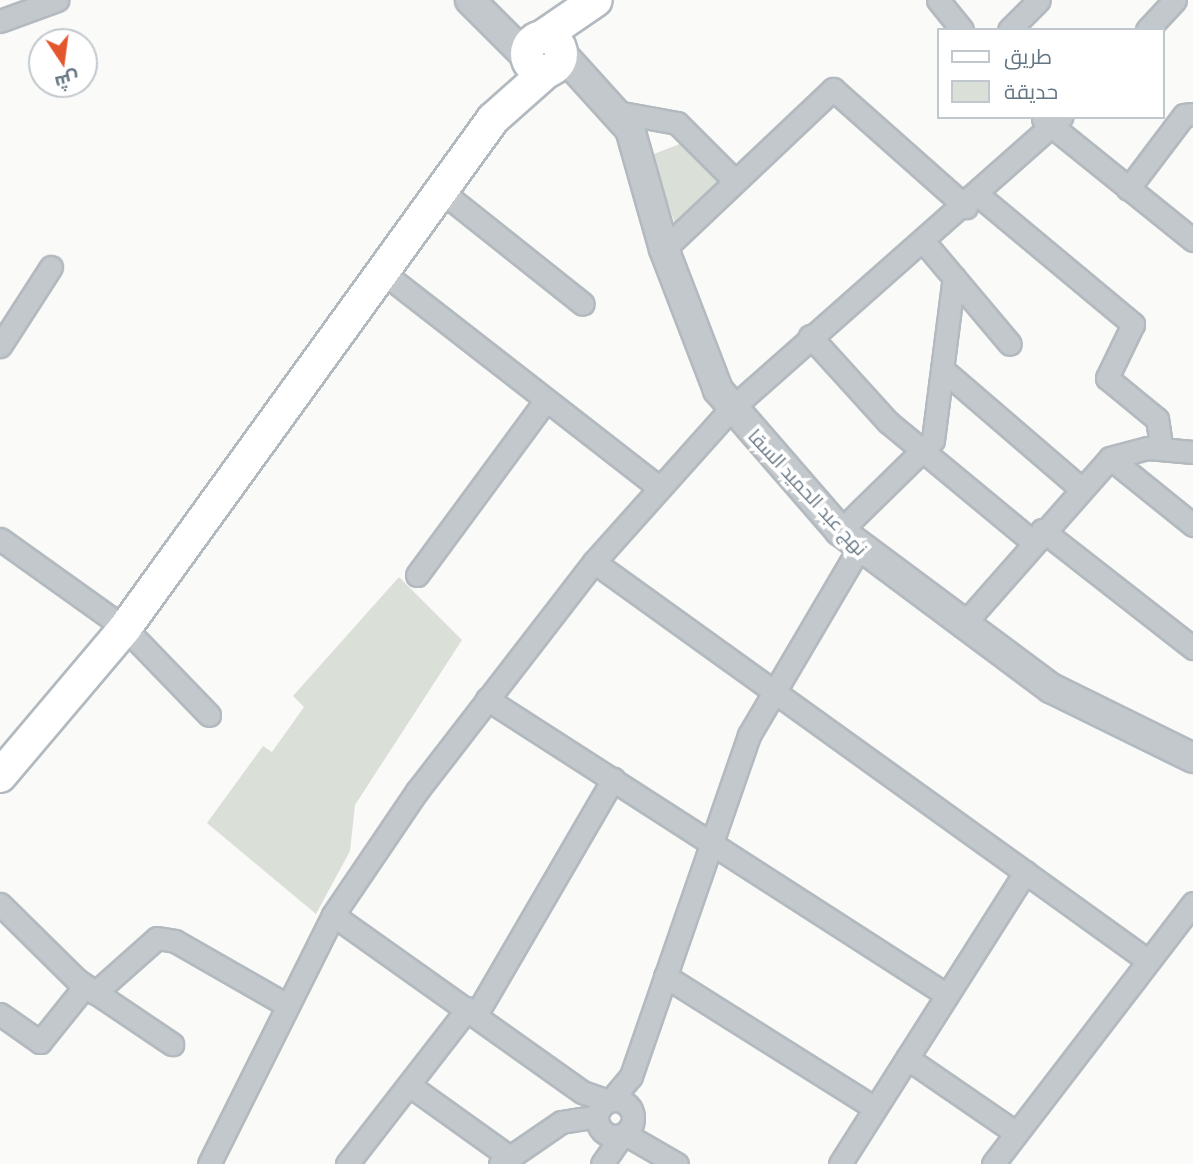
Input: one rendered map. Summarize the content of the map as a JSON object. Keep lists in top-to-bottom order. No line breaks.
{"streets":{"street":["نهج عبد الحميد السقا"]},"legend":["طريق","حديقة"],"north":"bottom"}
